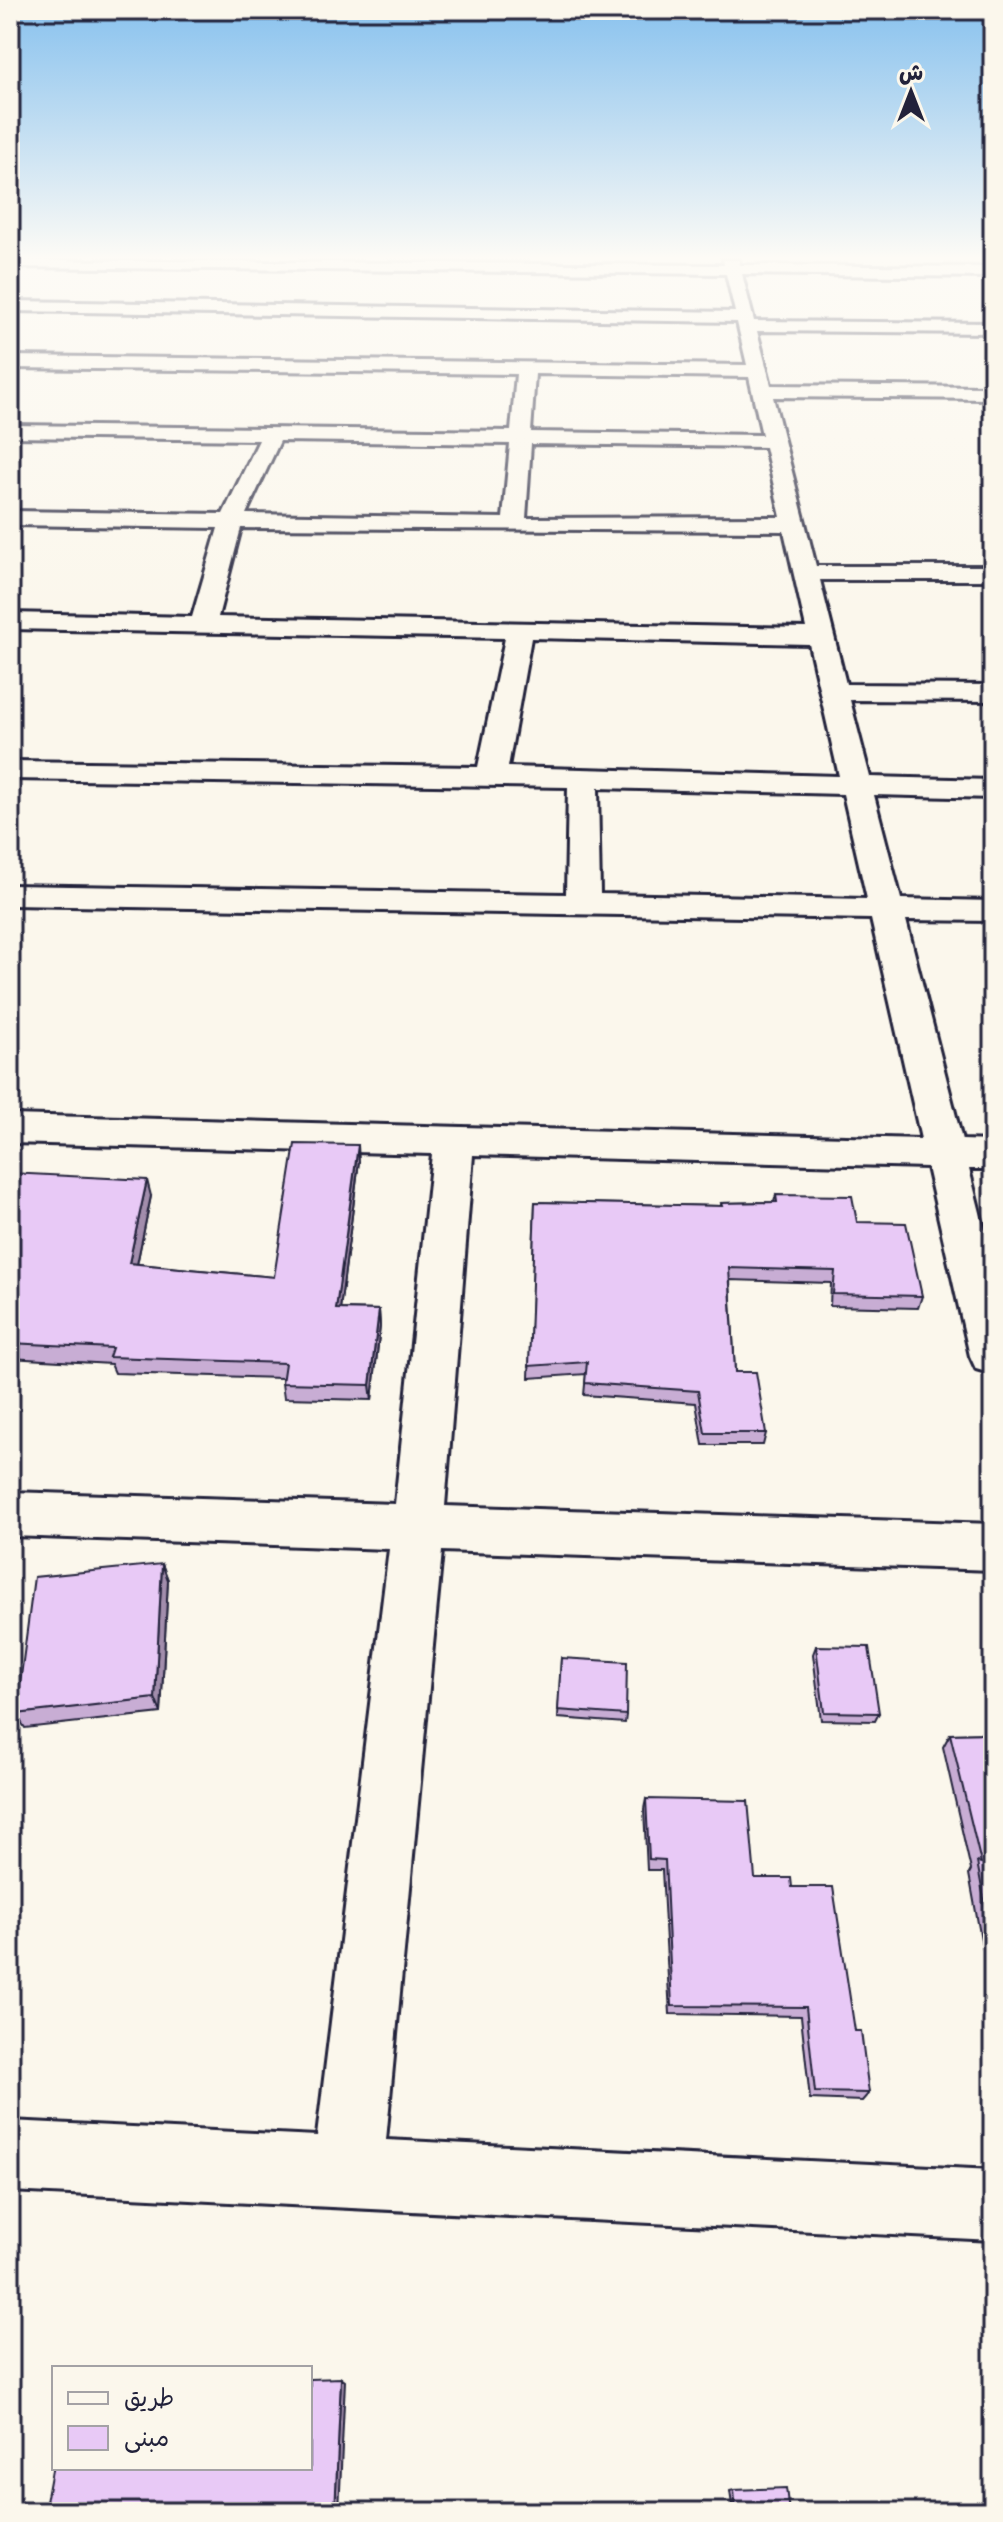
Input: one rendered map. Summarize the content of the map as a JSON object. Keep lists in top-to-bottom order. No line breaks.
{"legend":["طريق","مبنى"],"north":"top"}
